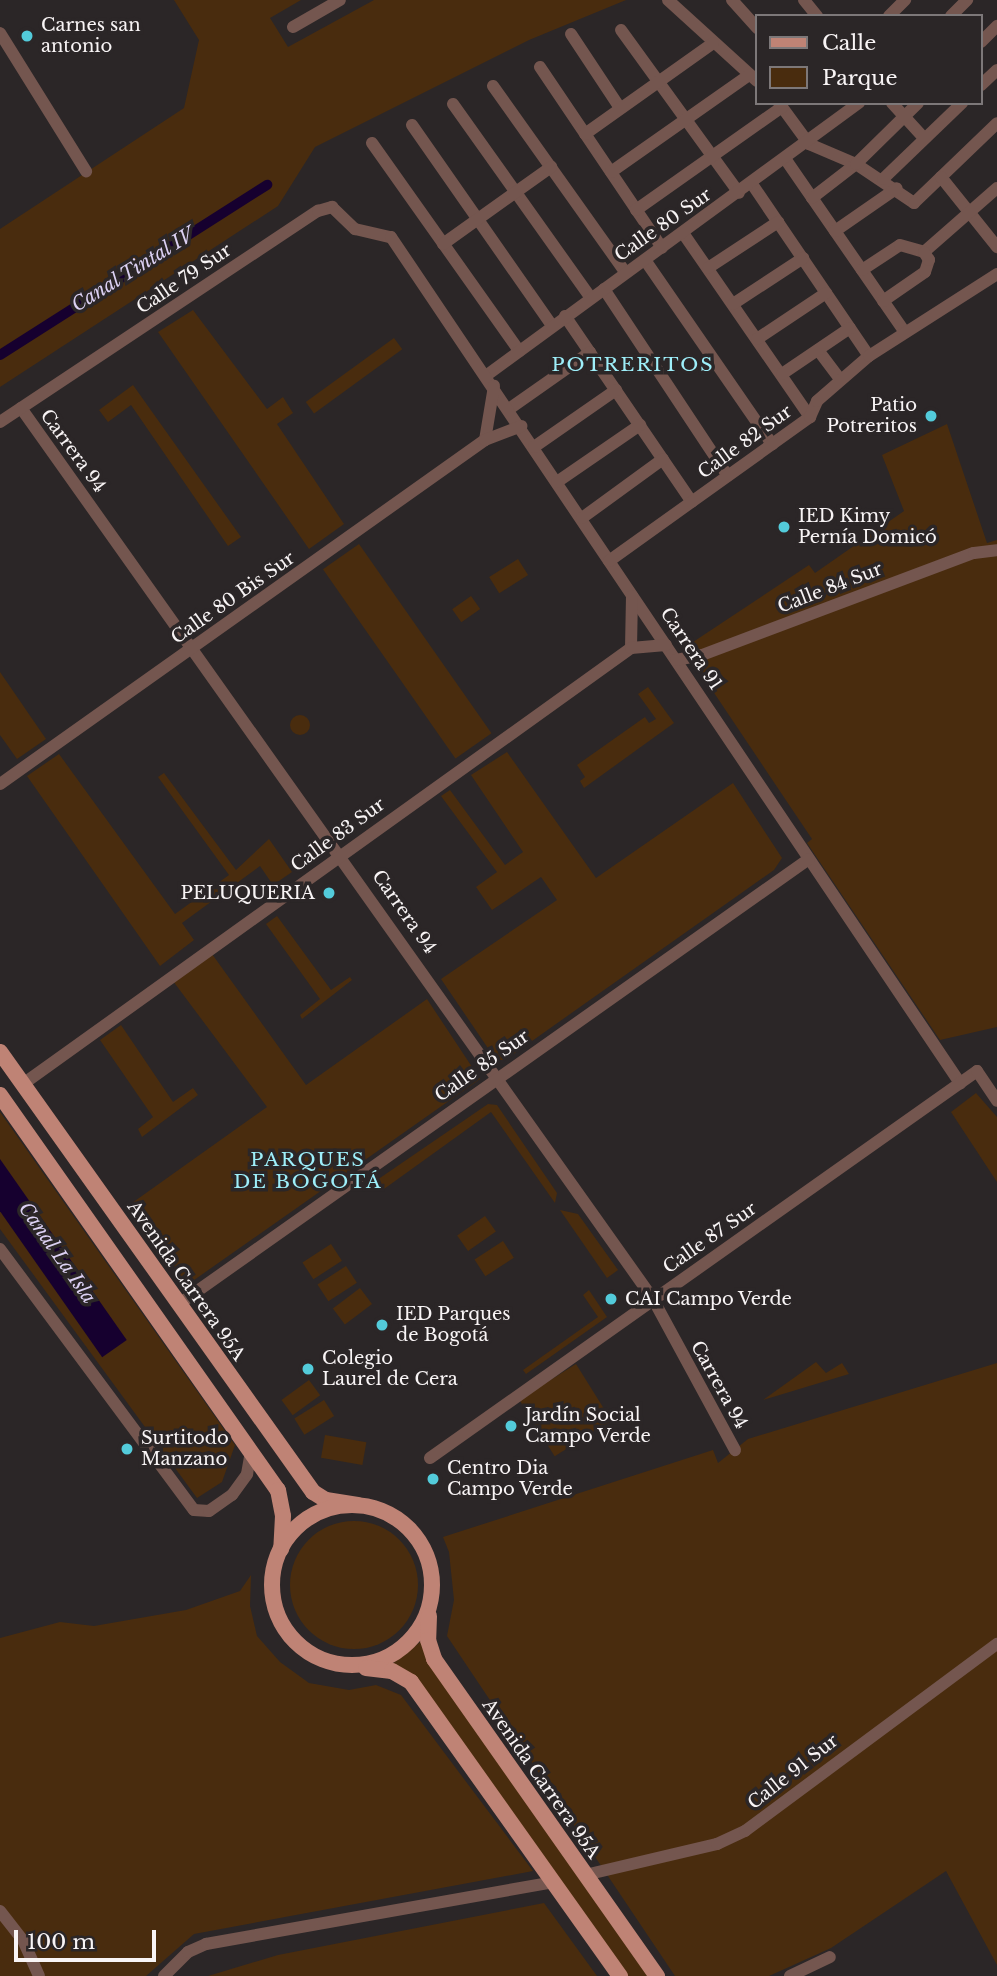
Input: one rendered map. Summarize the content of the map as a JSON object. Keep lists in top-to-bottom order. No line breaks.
{"streets":{"main road":["Avenida Carrera 95A"],"street":["Calle 80 Sur","Calle 79 Sur","Calle 82 Sur","Carrera 94","Calle 84 Sur","Calle 80 Bis Sur","Carrera 91","Calle 83 Sur","Calle 85 Sur","Calle 87 Sur","Calle 91 Sur"]},"crossings":[["Calle 80 Sur","Carrera 91"],["Calle 79 Sur","Carrera 94"],["Calle 79 Sur","Carrera 91"],["Calle 82 Sur","Carrera 91"],["Carrera 94","Calle 80 Bis Sur"],["Carrera 94","Calle 83 Sur"],["Carrera 94","Calle 85 Sur"],["Carrera 94","Calle 87 Sur"],["Calle 84 Sur","Carrera 91"],["Calle 80 Bis Sur","Carrera 91"],["Carrera 91","Calle 85 Sur"],["Carrera 91","Calle 87 Sur"],["Calle 83 Sur","Avenida Carrera 95A"],["Calle 85 Sur","Avenida Carrera 95A"],["Avenida Carrera 95A","Calle 91 Sur"]],"districts":["POTRERITOS","PARQUES DE BOGOTÁ"],"water":["Canal Tintal IV","Canal La Isla"],"places":["Carnes san antonio","Patio Potreritos","IED Kimy Pernía Domicó","PELUQUERIA","CAI Campo Verde","IED Parques de Bogotá","Colegio Laurel de Cera","Jardín Social Campo Verde","Surtitodo Manzano","Centro Dia Campo Verde"],"legend":["Calle","Parque"],"scale_bar":"100 m"}
